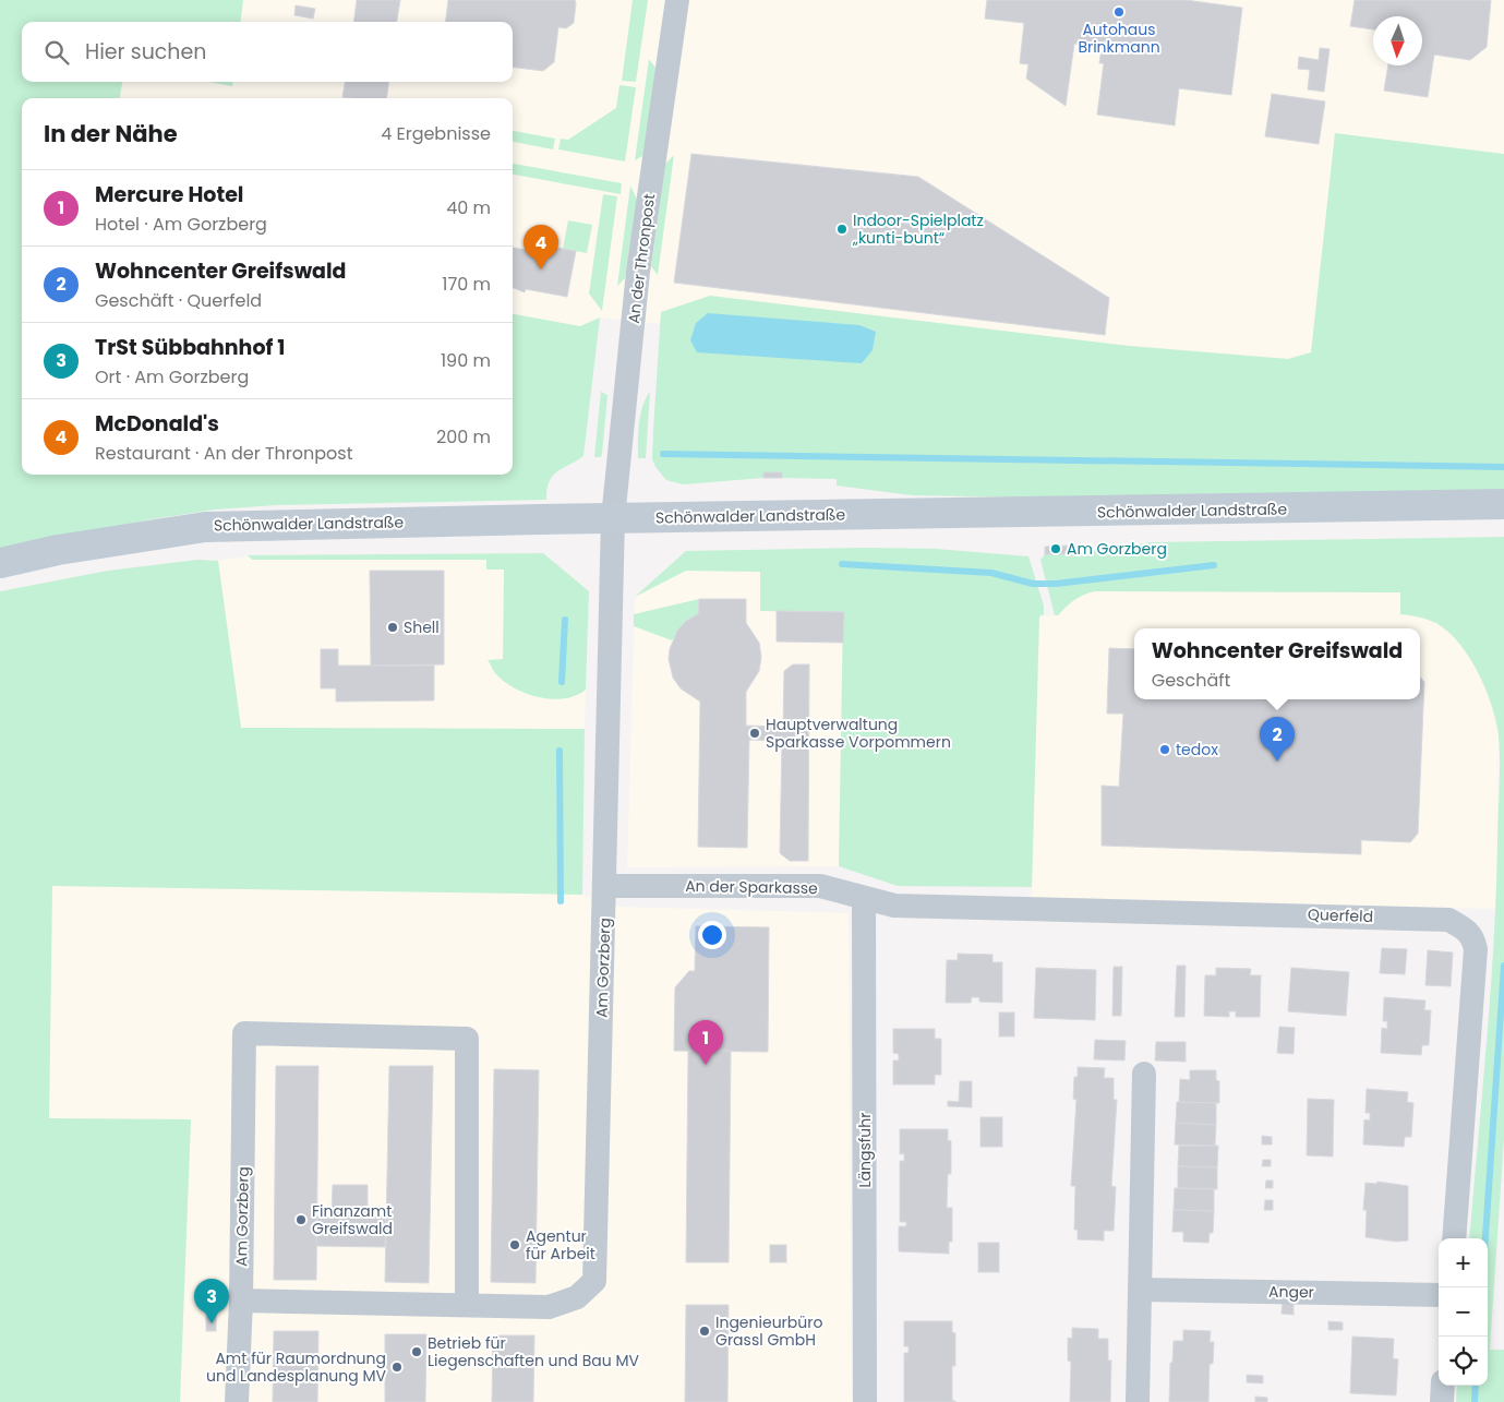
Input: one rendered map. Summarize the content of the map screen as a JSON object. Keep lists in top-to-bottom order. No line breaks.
{"streets":{"main road":["Schönwalder Landstraße"],"street":["An der Thronpost","An der Sparkasse","Querfeld","Am Gorzberg","Längsfuhr","Anger"]},"crossings":[["An der Thronpost","Schönwalder Landstraße"],["An der Thronpost","Am Gorzberg"],["Schönwalder Landstraße","Am Gorzberg"],["An der Sparkasse","Querfeld"],["An der Sparkasse","Am Gorzberg"],["An der Sparkasse","Längsfuhr"]],"places":["Autohaus Brinkmann","Indoor-Spielplatz „kunti-bunt“","Am Gorzberg","Shell","Hauptverwaltung Sparkasse Vorpommern","tedox","Finanzamt Greifswald","Agentur für Arbeit","Ingenieurbüro Grassl GmbH","Betrieb für Liegenschaften und Bau MV","Amt für Raumordnung und Landesplanung MV"],"north":"bottom","page":{"search":"Hier suchen","heading":["In der Nähe","4 Ergebnisse"],"list":[{"mark":"1","name":"Mercure Hotel","note":"Hotel · Am Gorzberg","value":"40 m"},{"mark":"2","name":"Wohncenter Greifswald","note":"Geschäft · Querfeld","value":"170 m"},{"mark":"3","name":"TrSt Sübbahnhof 1","note":"Ort · Am Gorzberg","value":"190 m"},{"mark":"4","name":"McDonald's","note":"Restaurant · An der Thronpost","value":"200 m"}],"pins":["4","2","1","3"],"popup":["Wohncenter Greifswald","Geschäft"],"map_buttons":["+","−"]}}
